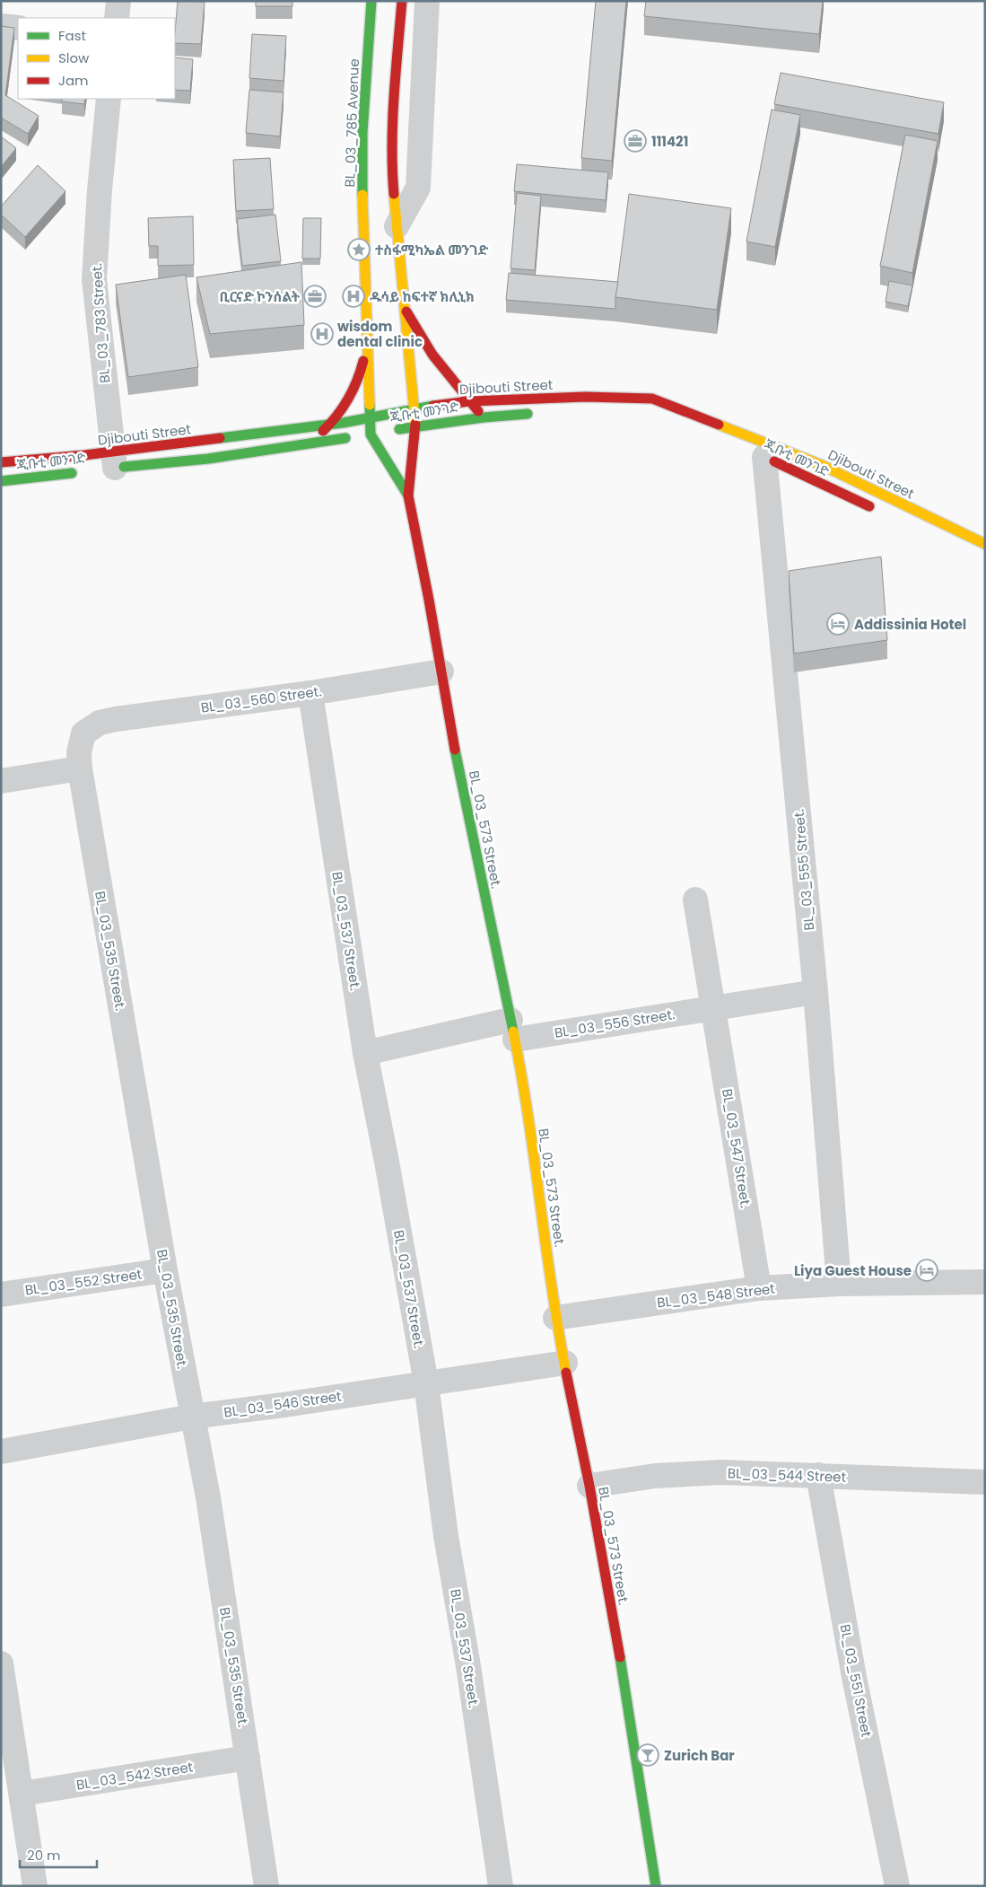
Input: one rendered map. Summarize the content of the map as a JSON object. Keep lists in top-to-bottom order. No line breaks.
{"streets":{"main road":["BL_03_785 Avenue","Djibouti Street","ጂቡቲ መንገድ","BL_03_573 Street."],"street":["BL_03_783 Street.","BL_03_560 Street.","BL_03_555 Street.","BL_03_537 Street.","BL_03_535 Street.","BL_03_556 Street.","BL_03_547 Street.","BL_03_552 Street","BL_03_548 Street","BL_03_546 Street","BL_03_544 Street","BL_03_551 Street","BL_03_542 Street"]},"crossings":[["BL_03_785 Avenue","Djibouti Street"],["BL_03_785 Avenue","ጂቡቲ መንገድ"],["BL_03_783 Street.","Djibouti Street"],["BL_03_783 Street.","ጂቡቲ መንገድ"],["Djibouti Street","ጂቡቲ መንገድ"],["ጂቡቲ መንገድ","BL_03_555 Street."],["BL_03_560 Street.","BL_03_573 Street."],["BL_03_560 Street.","BL_03_537 Street."],["BL_03_560 Street.","BL_03_535 Street."],["BL_03_573 Street.","BL_03_556 Street."],["BL_03_573 Street.","BL_03_548 Street"],["BL_03_573 Street.","BL_03_546 Street"],["BL_03_573 Street.","BL_03_544 Street"],["BL_03_555 Street.","BL_03_556 Street."],["BL_03_555 Street.","BL_03_548 Street"],["BL_03_537 Street.","BL_03_556 Street."],["BL_03_537 Street.","BL_03_546 Street"],["BL_03_535 Street.","BL_03_552 Street"],["BL_03_535 Street.","BL_03_546 Street"],["BL_03_535 Street.","BL_03_542 Street"],["BL_03_556 Street.","BL_03_547 Street."],["BL_03_547 Street.","BL_03_548 Street"],["BL_03_544 Street","BL_03_551 Street"]],"places":{"office":["111421","ቢርናድ ኮንሰልት"],"place":["ተስፋሚካኤል መንገድ"],"hospital":["ዱሳይ ከፍተኛ ክሊኒክ","wisdom dental clinic"],"hotel":["Addissinia Hotel","Liya Guest House"],"bar":["Zurich Bar"]},"legend":["Fast","Slow","Jam"],"scale_bar":"20 m"}
